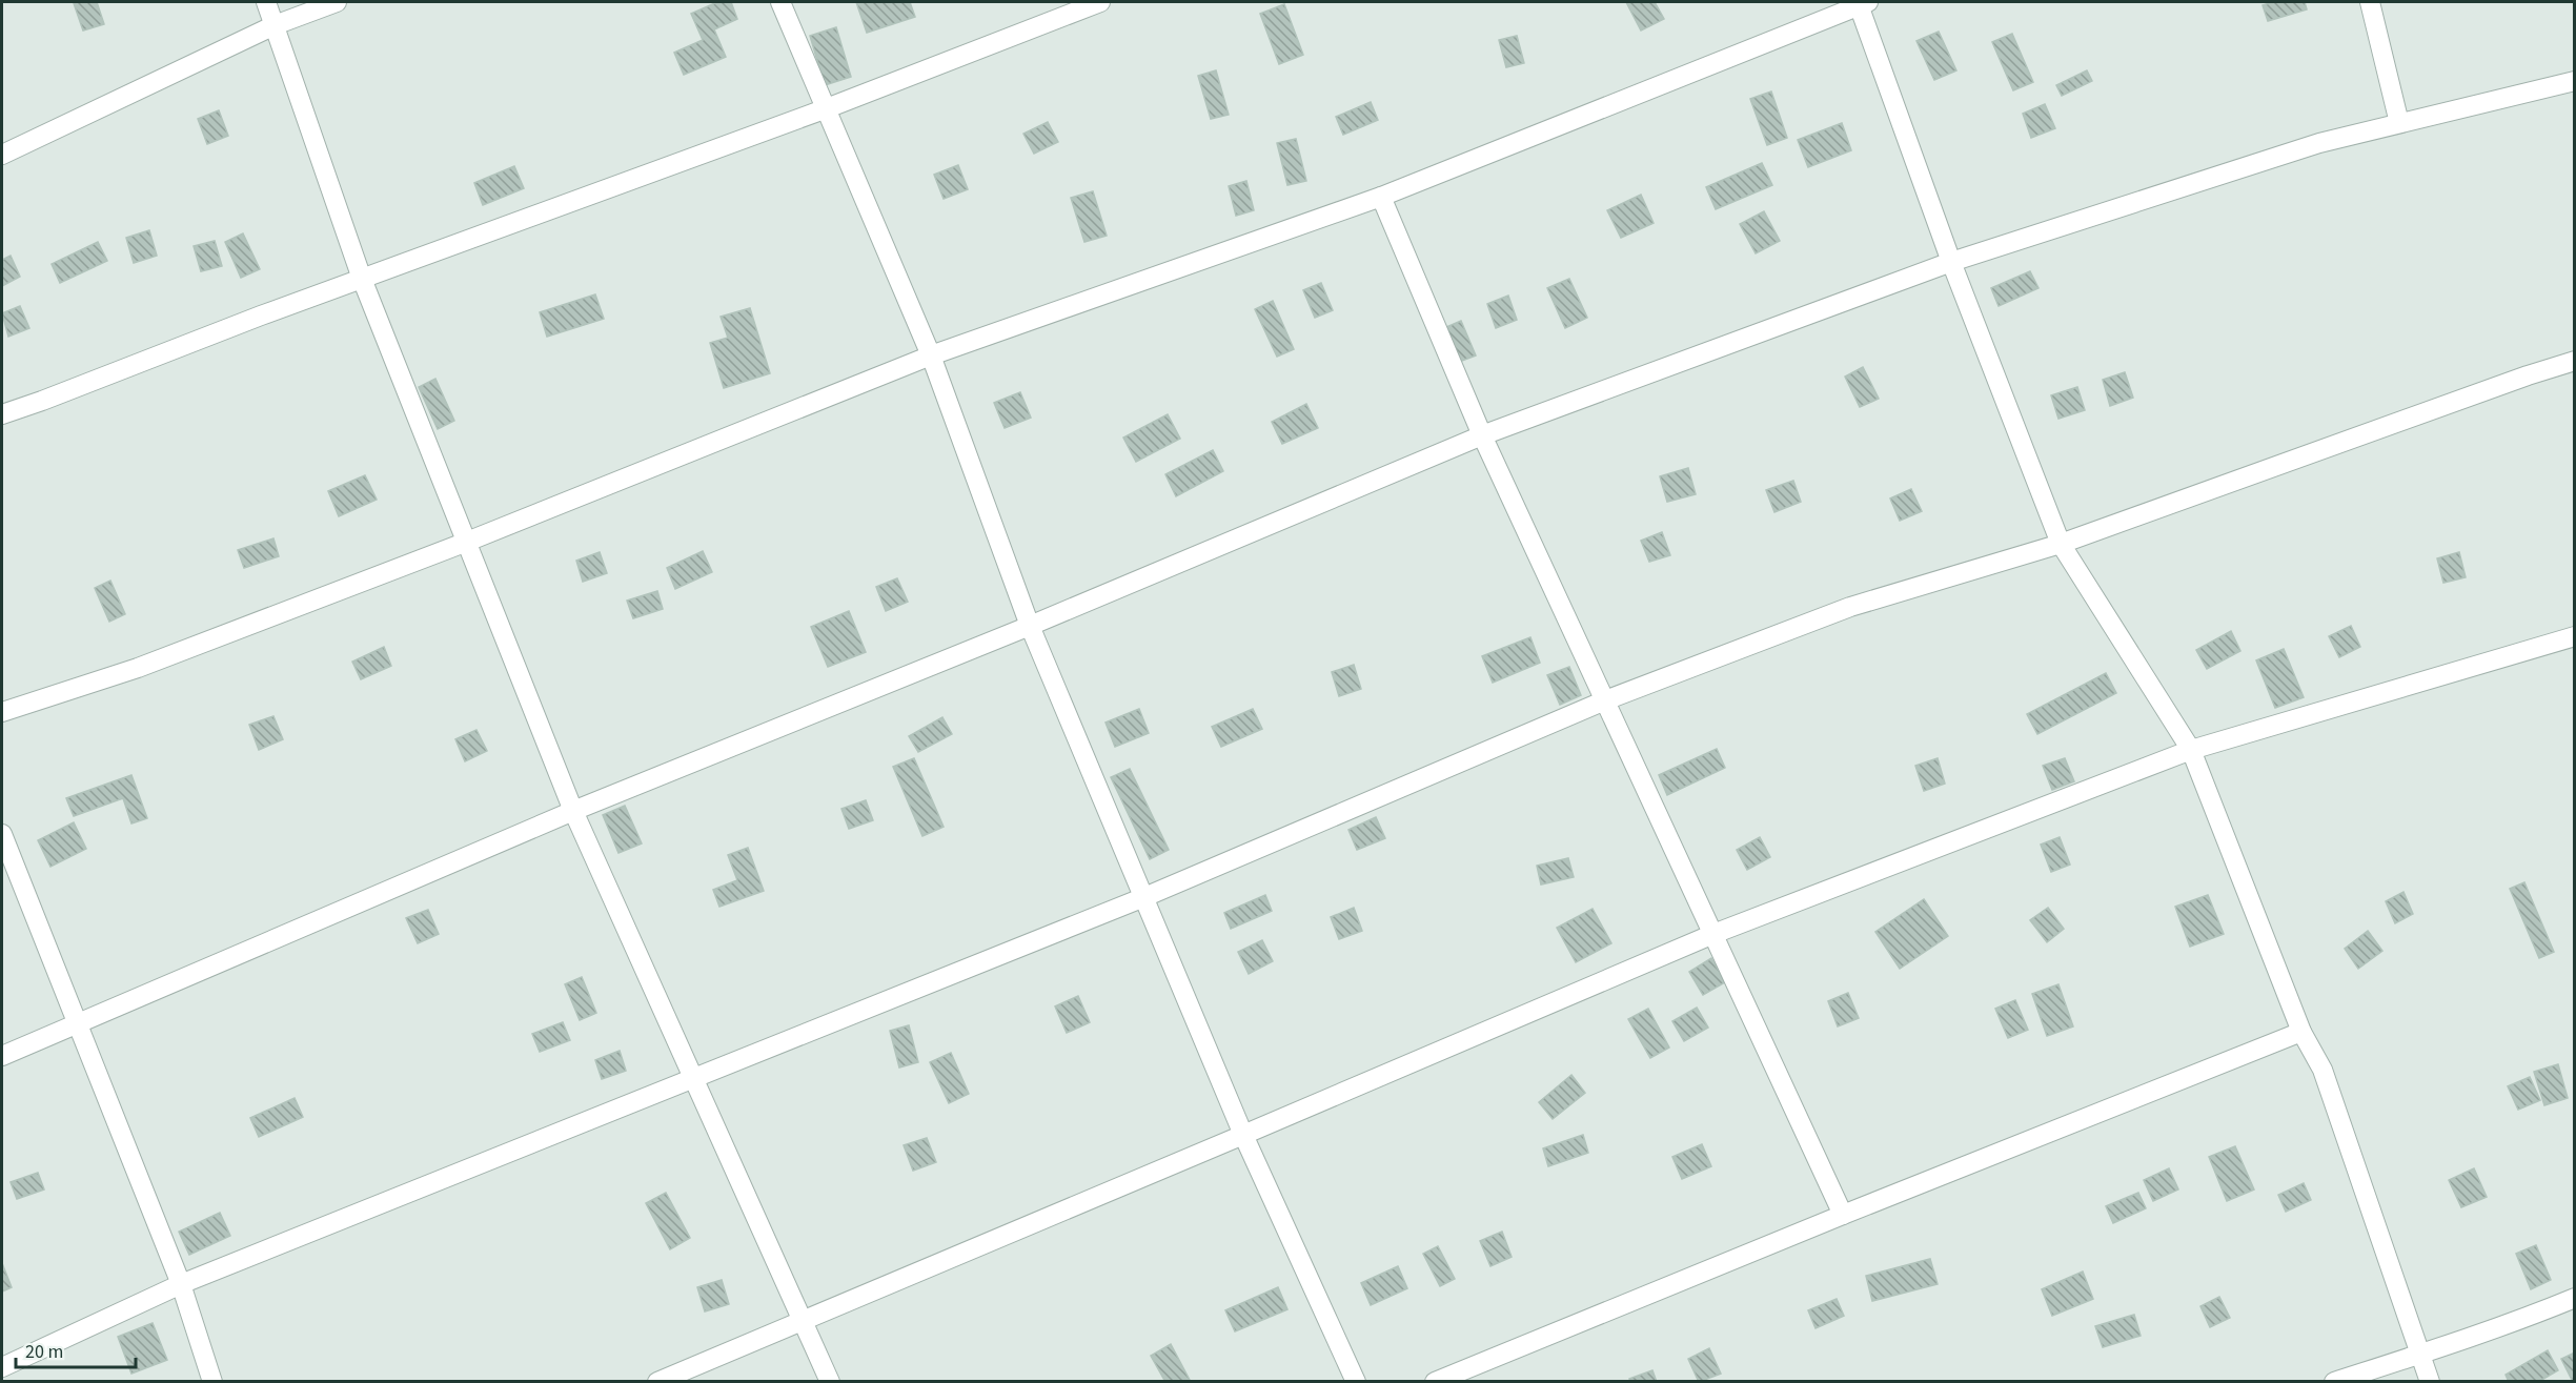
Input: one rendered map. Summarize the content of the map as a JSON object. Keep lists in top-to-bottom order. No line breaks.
{"scale_bar":"20 m"}
